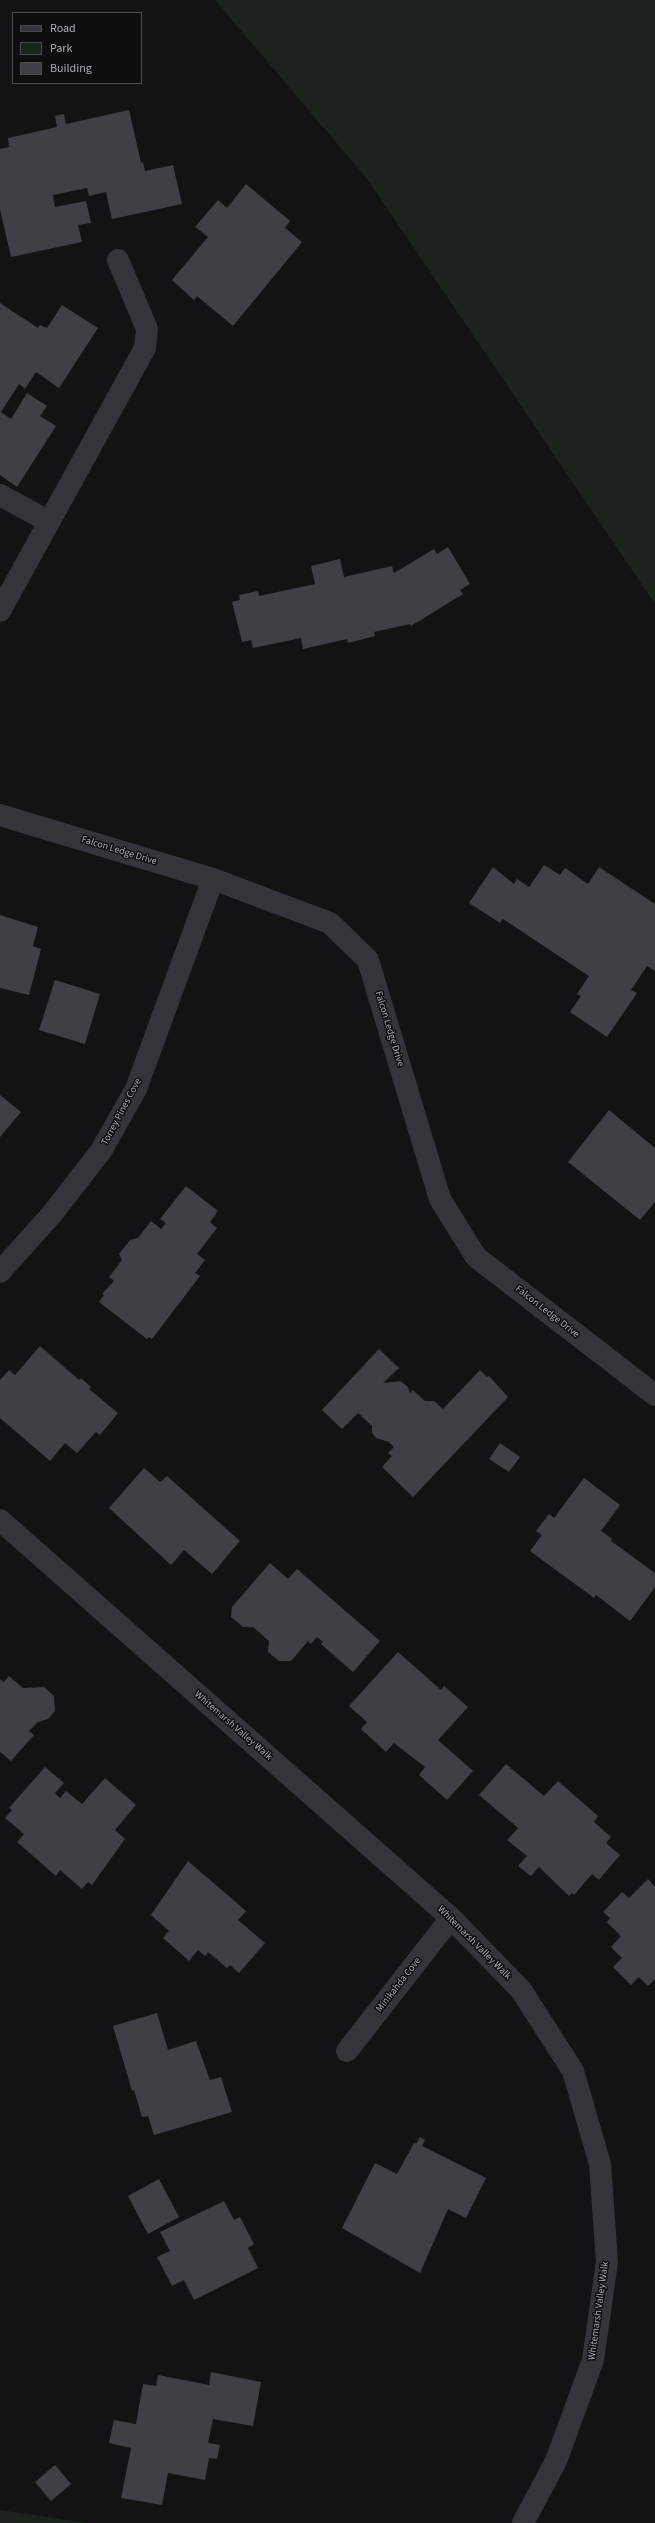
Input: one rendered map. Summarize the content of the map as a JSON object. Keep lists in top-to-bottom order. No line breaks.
{"streets":{"street":["Falcon Ledge Drive","Torrey Pines Cove","Whitemarsh Valley Walk","Minikahda Cove"]},"crossings":[["Falcon Ledge Drive","Torrey Pines Cove"],["Whitemarsh Valley Walk","Minikahda Cove"]],"legend":["Road","Park","Building"]}
